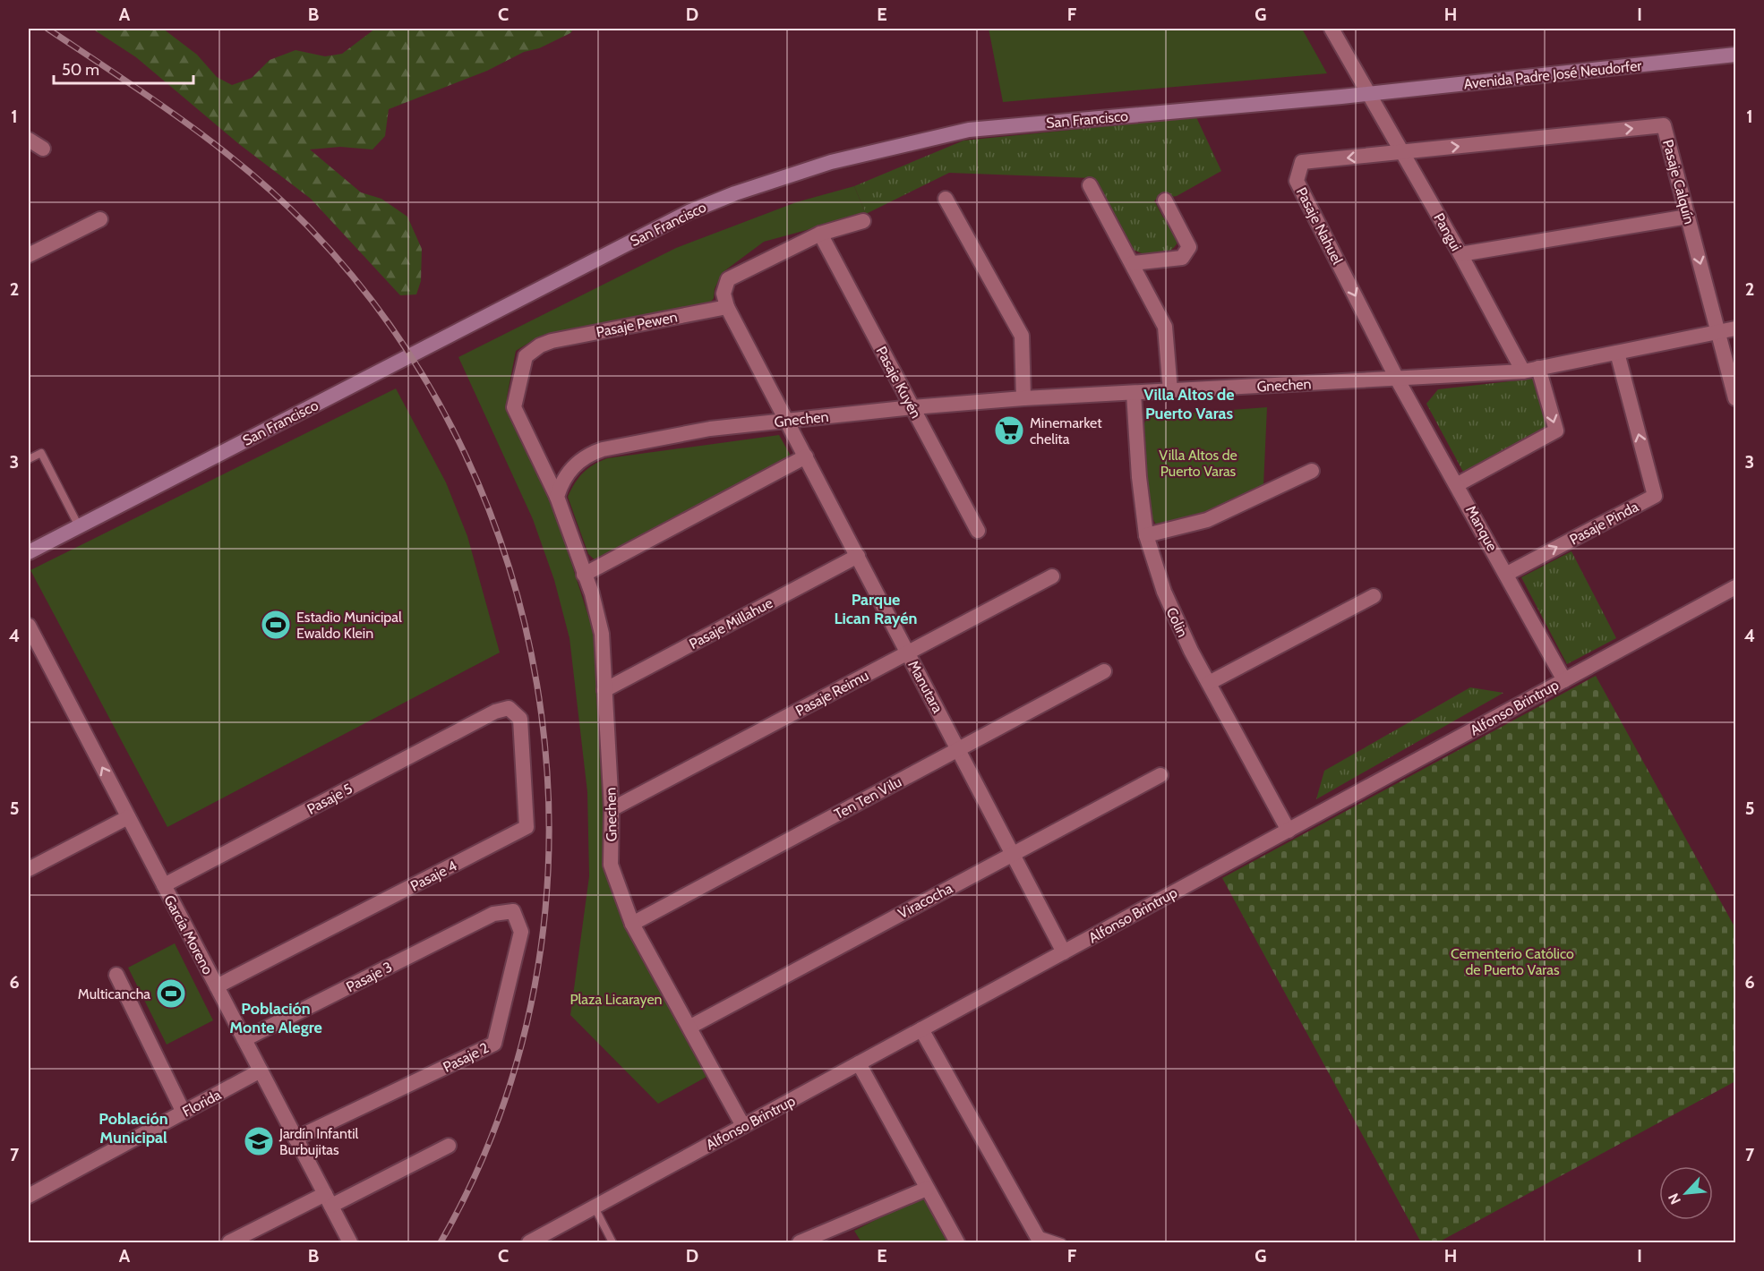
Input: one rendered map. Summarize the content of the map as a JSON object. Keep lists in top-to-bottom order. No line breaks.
{"streets":{"main road":["Avenida Padre José Neudorfer","San Francisco"],"street":["Pasaje Calquín","Pasaje Nahuel","Pangui","Pasaje Pewen","Pasaje Kuyén","Gnechen","Pasaje Pinda","Manque","Colin","Pasaje Millahue","Manutara","Pasaje Reimu","Alfonso Brintrup","Ten Ten Vilu","Pasaje 5","Pasaje 4","Viracocha","García Moreno","Pasaje 3","Pasaje 2","Florida"]},"crossings":[["Avenida Padre José Neudorfer","San Francisco"],["Avenida Padre José Neudorfer","Pangui"],["San Francisco","Pangui"],["Pasaje Calquín","Pasaje Nahuel"],["Pasaje Calquín","Pangui"],["Pasaje Calquín","Gnechen"],["Pasaje Nahuel","Pangui"],["Pasaje Nahuel","Gnechen"],["Pasaje Nahuel","Manque"],["Pangui","Gnechen"],["Pasaje Pewen","Gnechen"],["Pasaje Pewen","Manutara"],["Pasaje Kuyén","Gnechen"],["Gnechen","Pasaje Pinda"],["Gnechen","Manque"],["Gnechen","Colin"],["Gnechen","Pasaje Millahue"],["Gnechen","Manutara"],["Gnechen","Pasaje Reimu"],["Gnechen","Alfonso Brintrup"],["Gnechen","Ten Ten Vilu"],["Gnechen","Viracocha"],["Pasaje Pinda","Manque"],["Manque","Alfonso Brintrup"],["Colin","Alfonso Brintrup"],["Pasaje Millahue","Manutara"],["Manutara","Pasaje Reimu"],["Manutara","Alfonso Brintrup"],["Manutara","Ten Ten Vilu"],["Manutara","Viracocha"],["Pasaje 5","Pasaje 4"],["Pasaje 5","García Moreno"],["Pasaje 4","García Moreno"],["García Moreno","Pasaje 3"],["García Moreno","Pasaje 2"],["García Moreno","Florida"],["Pasaje 3","Pasaje 2"]],"districts":["Villa Altos de Puerto Varas","Parque Lican Rayén","Población Monte Alegre","Población Municipal"],"parks":["Villa Altos de Puerto Varas","Cementerio Católico de Puerto Varas","Plaza Licarayen"],"places":{"supermarket":["Minemarket chelita"],"sports":["Estadio Municipal Ewaldo Klein","Multicancha"],"school or university":["Jardín Infantil Burbujitas"]},"scale_bar":"50 m","north":"bottom left","grid":{"columns":["A","B","C","D","E","F","G","H","I"],"rows":["1","2","3","4","5","6","7"]}}
